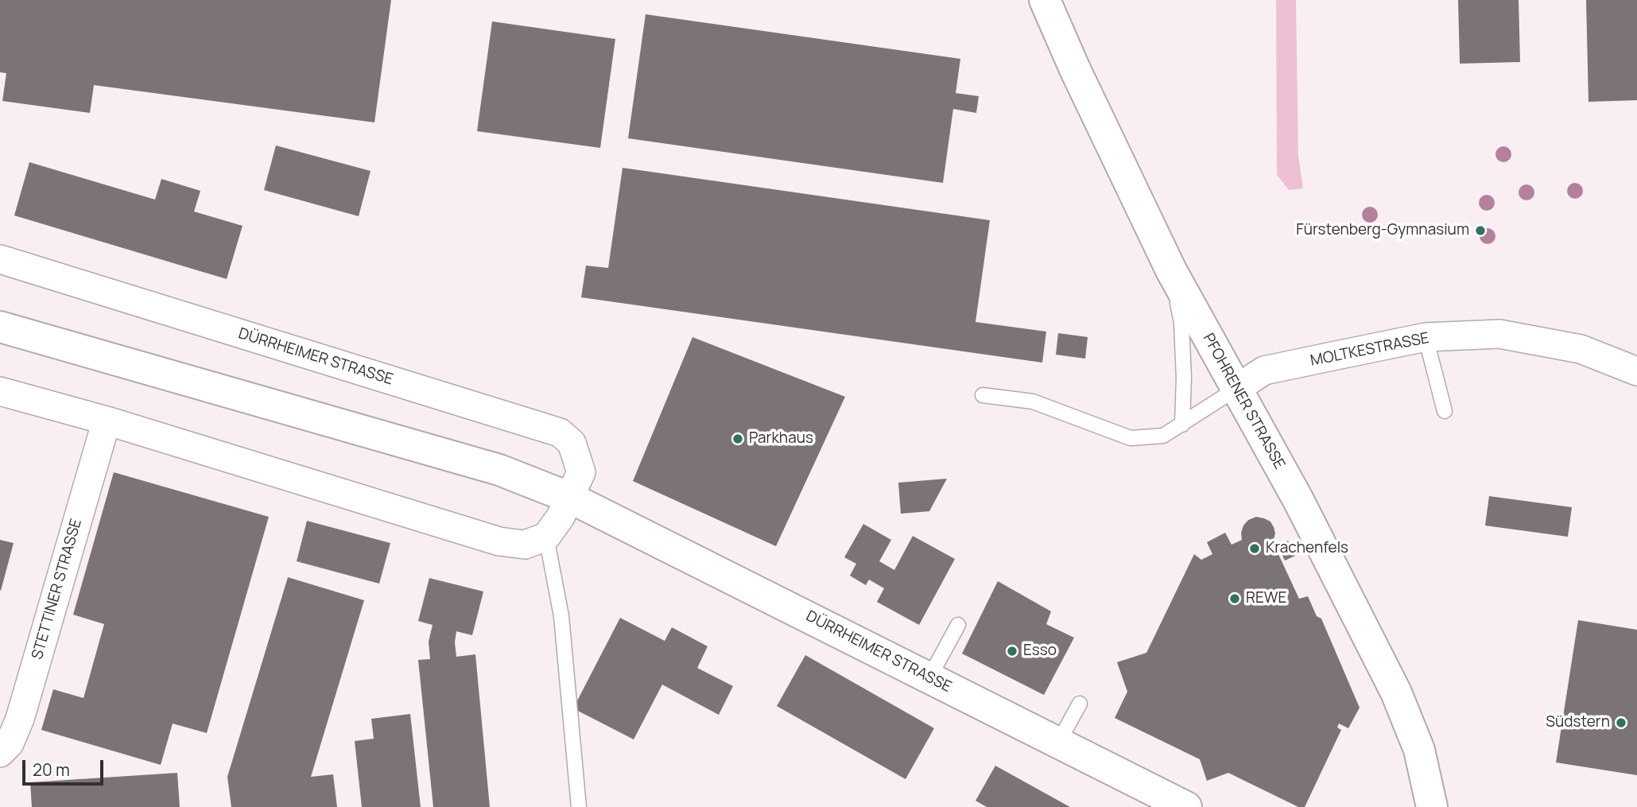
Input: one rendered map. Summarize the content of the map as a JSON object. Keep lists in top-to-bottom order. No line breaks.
{"streets":{"main road":["DÜRRHEIMER STRASSE","PFOHRENER STRASSE"],"street":["MOLTKESTRASSE","STETTINER STRASSE"]},"crossings":[["MOLTKESTRASSE","PFOHRENER STRASSE"]],"places":["Fürstenberg-Gymnasium","Parkhaus","Krachenfels","REWE","Esso","Südstern"],"scale_bar":"20 m"}
